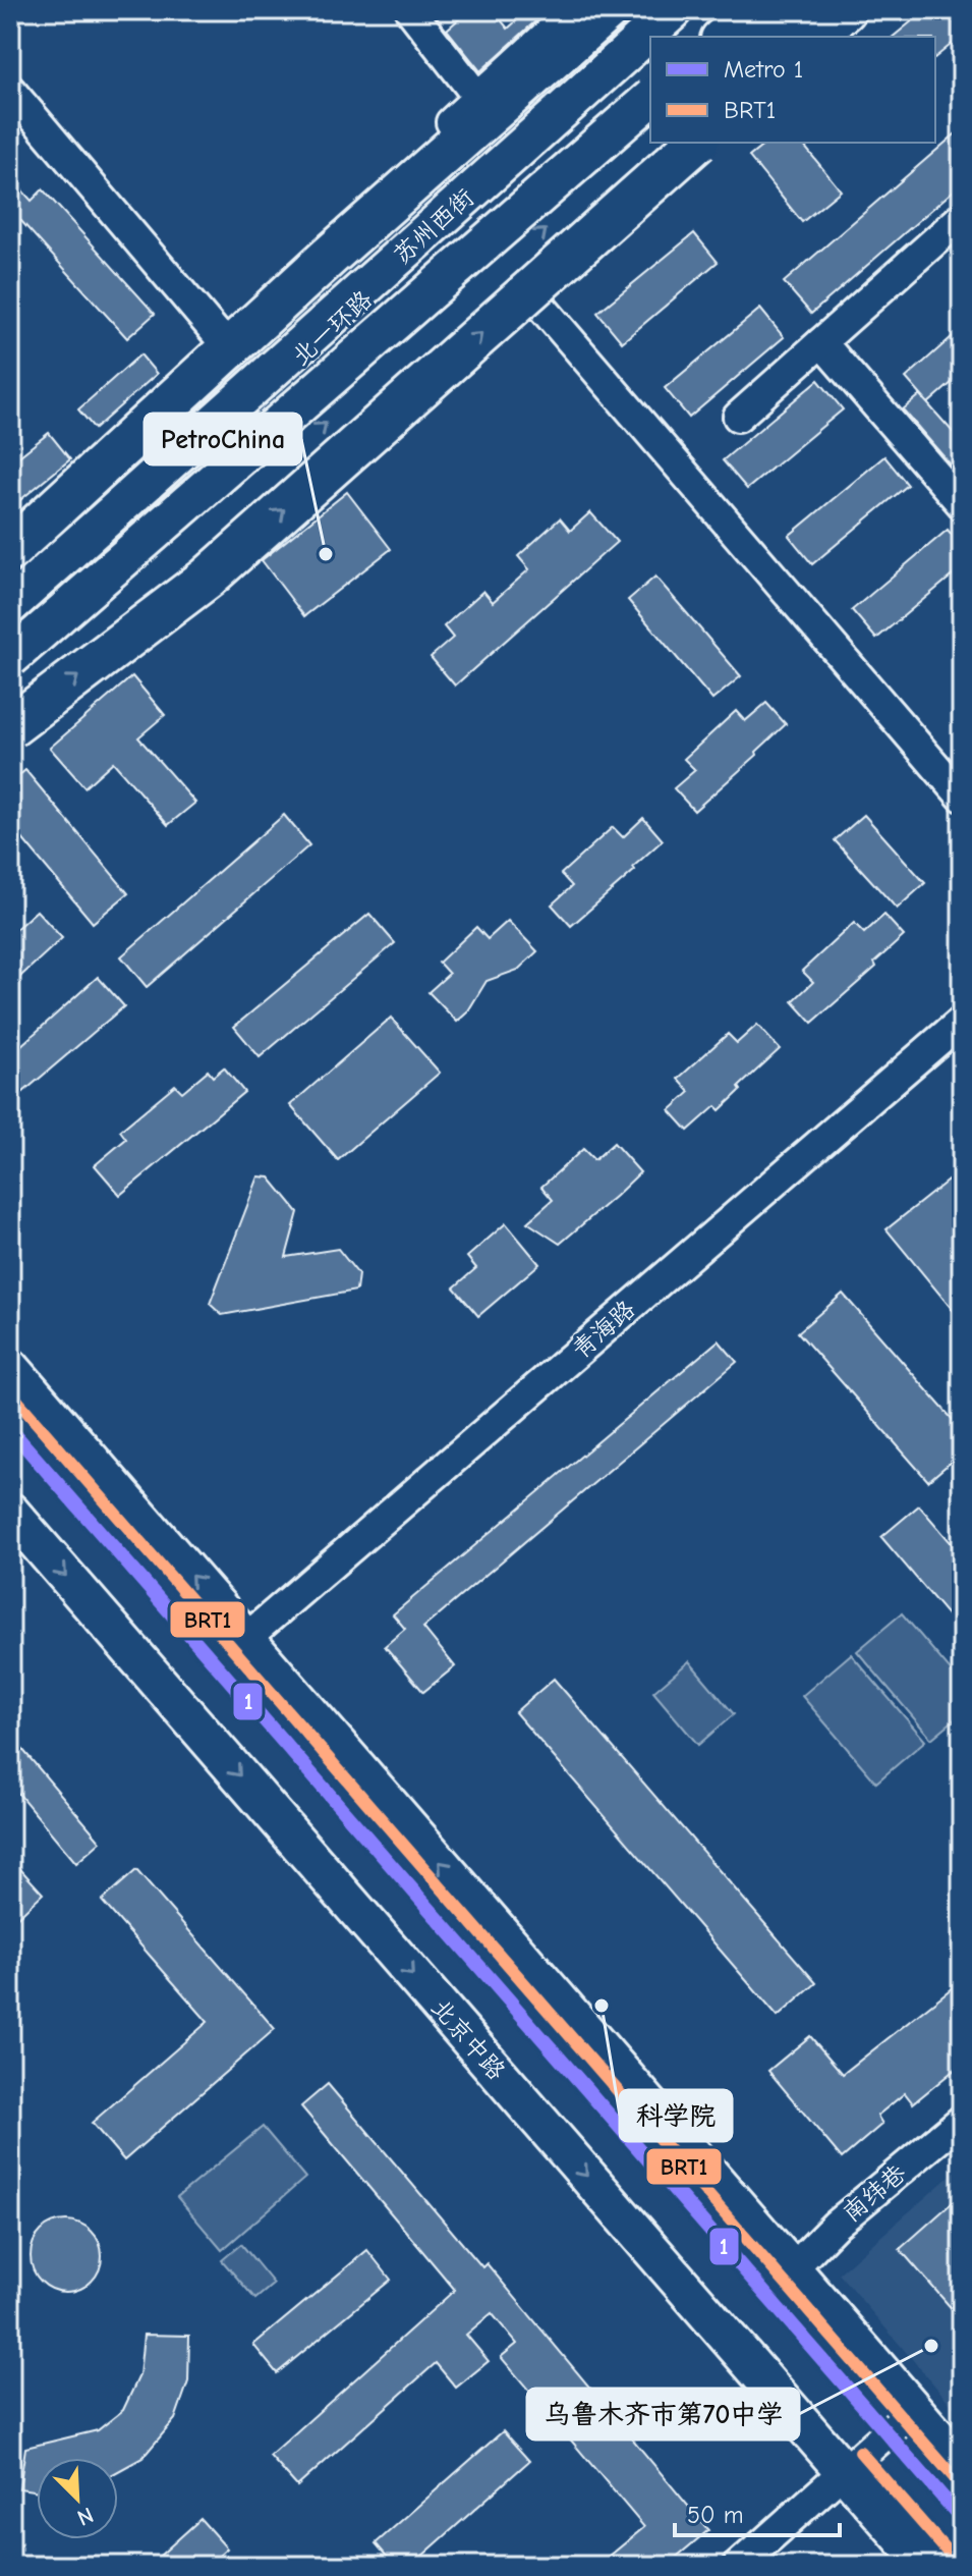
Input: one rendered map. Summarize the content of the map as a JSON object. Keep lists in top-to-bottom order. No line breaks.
{"streets":{"main road":["苏州西街","北一环路","北京中路"],"street":["青海路","南纬巷"]},"places":["PetroChina","科学院","乌鲁木齐市第70中学"],"lines":["transit line BRT1","metro line 1"],"legend":["Metro 1","BRT1"],"scale_bar":"50 m","north":"bottom right"}
